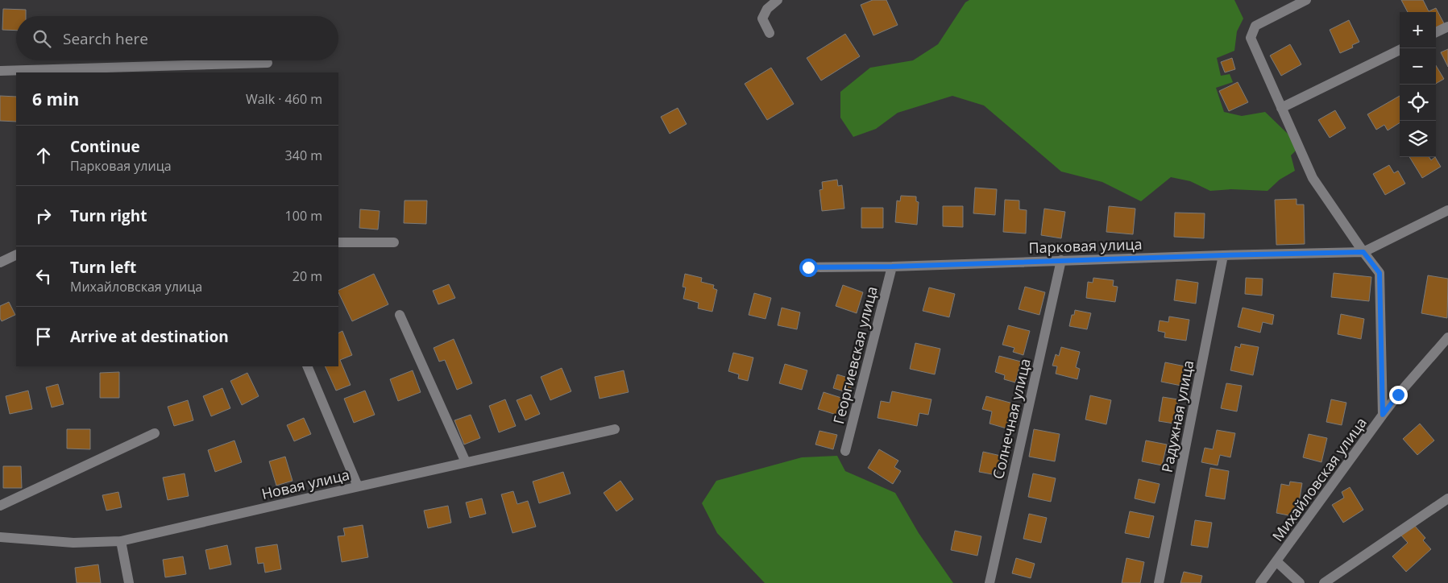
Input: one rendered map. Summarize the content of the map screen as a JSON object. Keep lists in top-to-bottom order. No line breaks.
{"streets":{"street":["Парковая улица","Георгиевская улица","Радужная улица","Солнечная улица","Михайловская улица","Новая улица"]},"crossings":[["Парковая улица","Георгиевская улица"],["Парковая улица","Радужная улица"],["Парковая улица","Солнечная улица"]],"page":{"map_buttons":["+","−"],"search":"Search here","heading":["6 min","Walk · 460 m"],"list":[["Continue","Парковая улица","340 m"],["Turn right","100 m"],["Turn left","Михайловская улица","20 m"],"Arrive at destination"]}}
